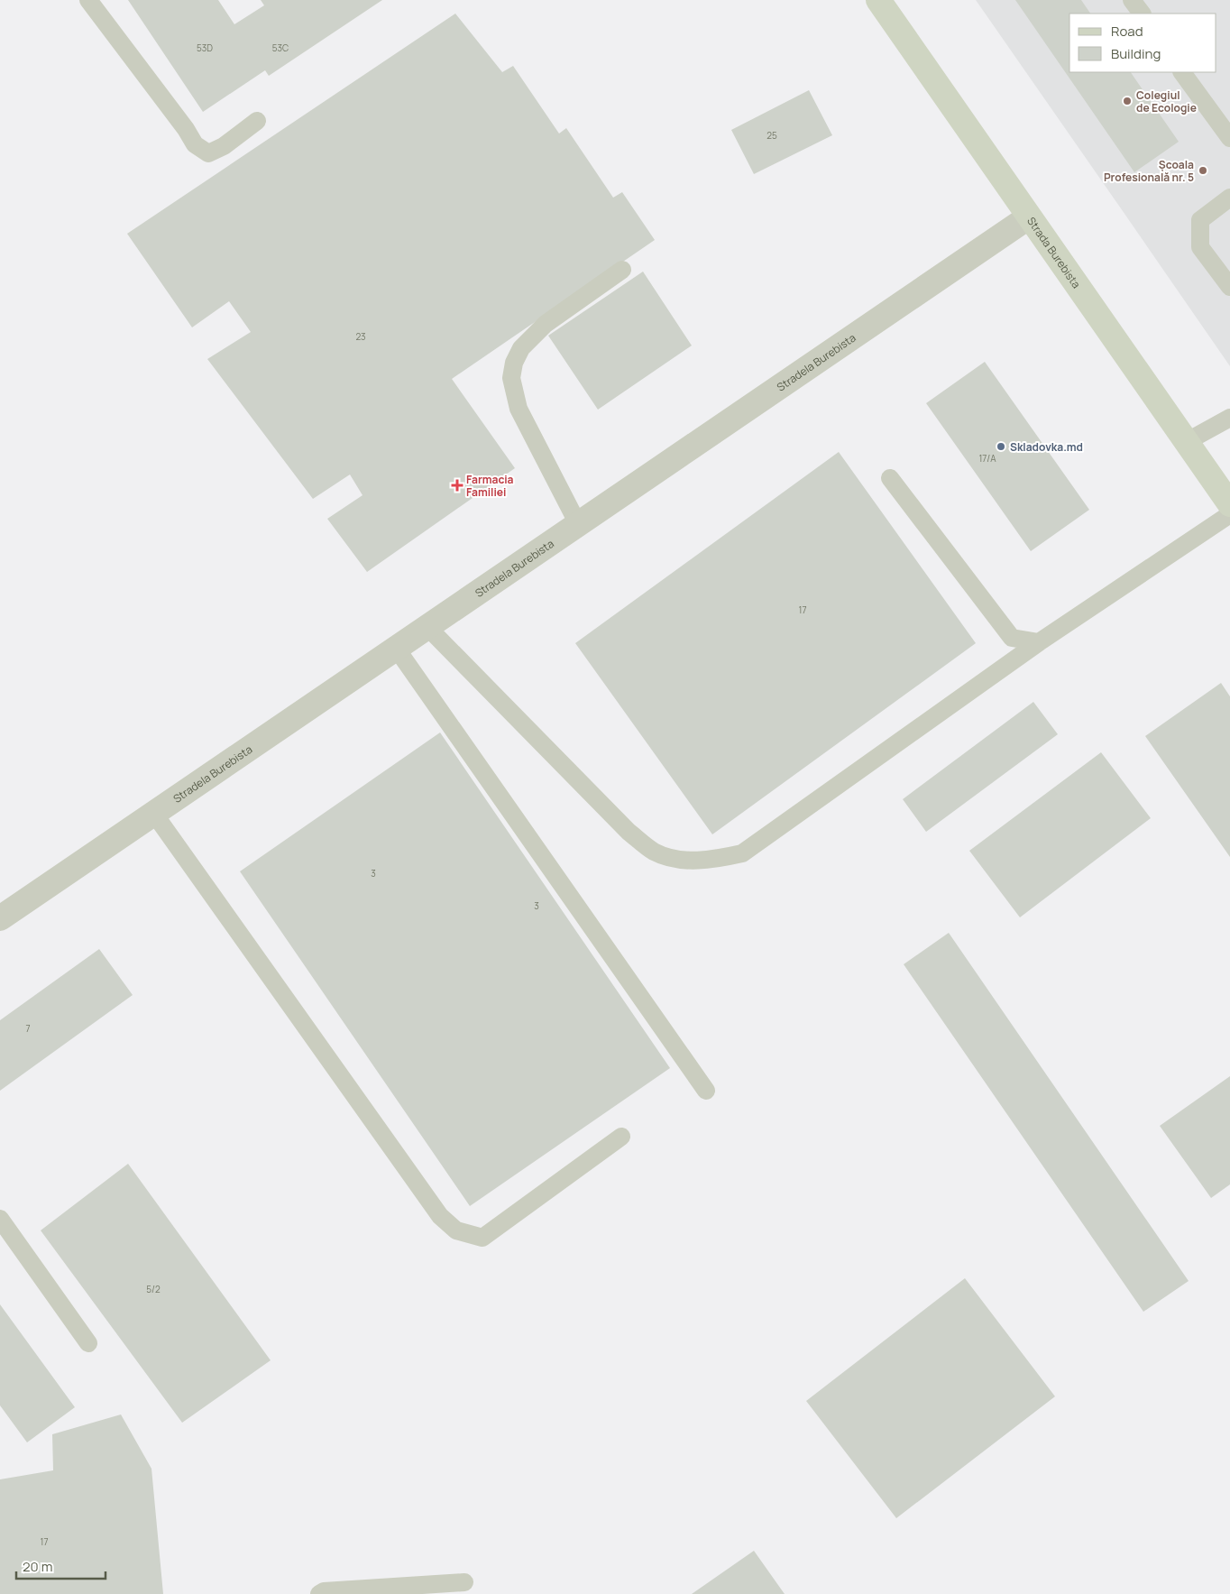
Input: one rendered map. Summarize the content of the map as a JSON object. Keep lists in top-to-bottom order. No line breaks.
{"streets":{"main road":["Strada Burebista"],"street":["Stradela Burebista"]},"crossings":[["Strada Burebista","Stradela Burebista"]],"places":{"other":["Colegiul de Ecologie","Școala Profesională nr. 5","Skladovka.md"],"health":["Farmacia Familiei"]},"house_numbers":["53D","53C","25","23","17/A","17","3","3","7","5/2","17"],"legend":["Road","Building"],"scale_bar":"20 m"}
